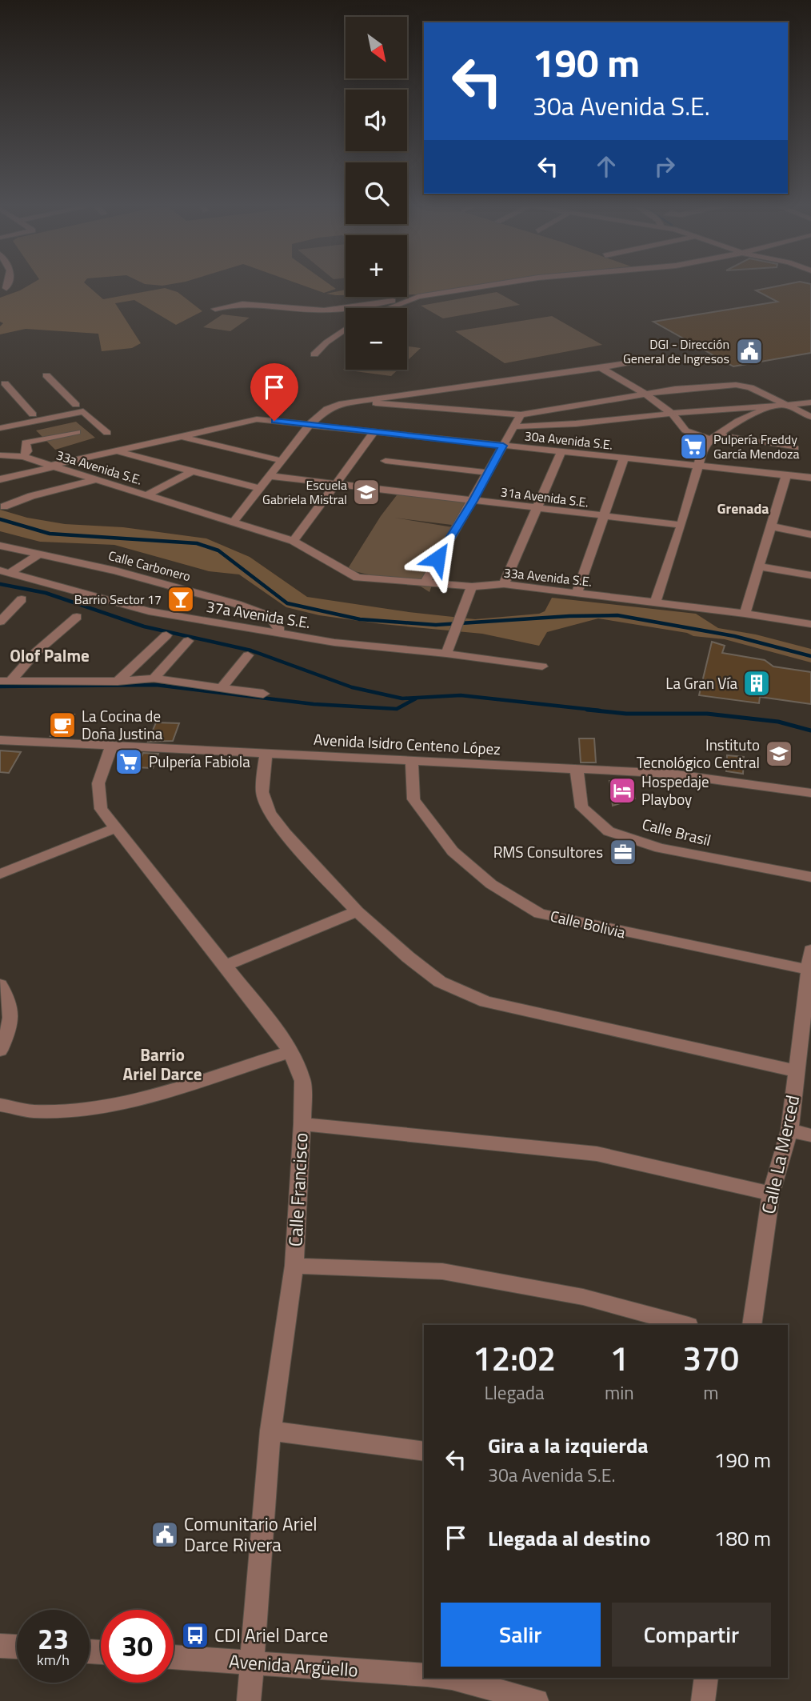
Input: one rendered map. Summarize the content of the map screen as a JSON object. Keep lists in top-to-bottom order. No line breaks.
{"streets":{"street":["30a Avenida S.E.","33a Avenida S.E.","31a Avenida S.E.","Calle Carbonero","37a Avenida S.E.","Avenida Isidro Centeno López","Calle Brasil","Calle Bolivia","Calle La Merced","Calle Francisco","Avenida Argüello"]},"crossings":[["30a Avenida S.E.","33a Avenida S.E."],["Calle Carbonero","37a Avenida S.E."],["Avenida Isidro Centeno López","Calle Brasil"],["Avenida Isidro Centeno López","Calle Bolivia"],["Avenida Isidro Centeno López","Calle Francisco"],["Calle Bolivia","Calle La Merced"],["Calle Francisco","Avenida Argüello"]],"districts":["Grenada","Olof Palme","Barrio Ariel Darce"],"places":{"public building":["DGI - Dirección General de Ingresos","Comunitario Ariel Darce Rivera"],"supermarket":["Pulpería Freddy García Mendoza","Pulpería Fabiola"],"school or university":["Escuela Gabriela Mistral","Instituto Tecnológico Central"],"bar":["Barrio Sector 17"],"building":["La Gran Vía"],"cafe":["La Cocina de Doña Justina"],"hotel":["Hospedaje Playboy"],"office":["RMS Consultores"],"bus stop":["CDI Ariel Darce"]},"north":"bottom right","page":{"map_buttons":["+","−"],"turn":["190 m","30a Avenida S.E."],"eta":["12:02","Llegada","1","min","370","m"],"list":[{"name":"Gira a la izquierda","note":"30a Avenida S.E.","value":"190 m"},{"name":"Llegada al destino","value":"180 m"}],"buttons":["Salir","Compartir"],"speed":"23 km/h","limit":"30"}}
